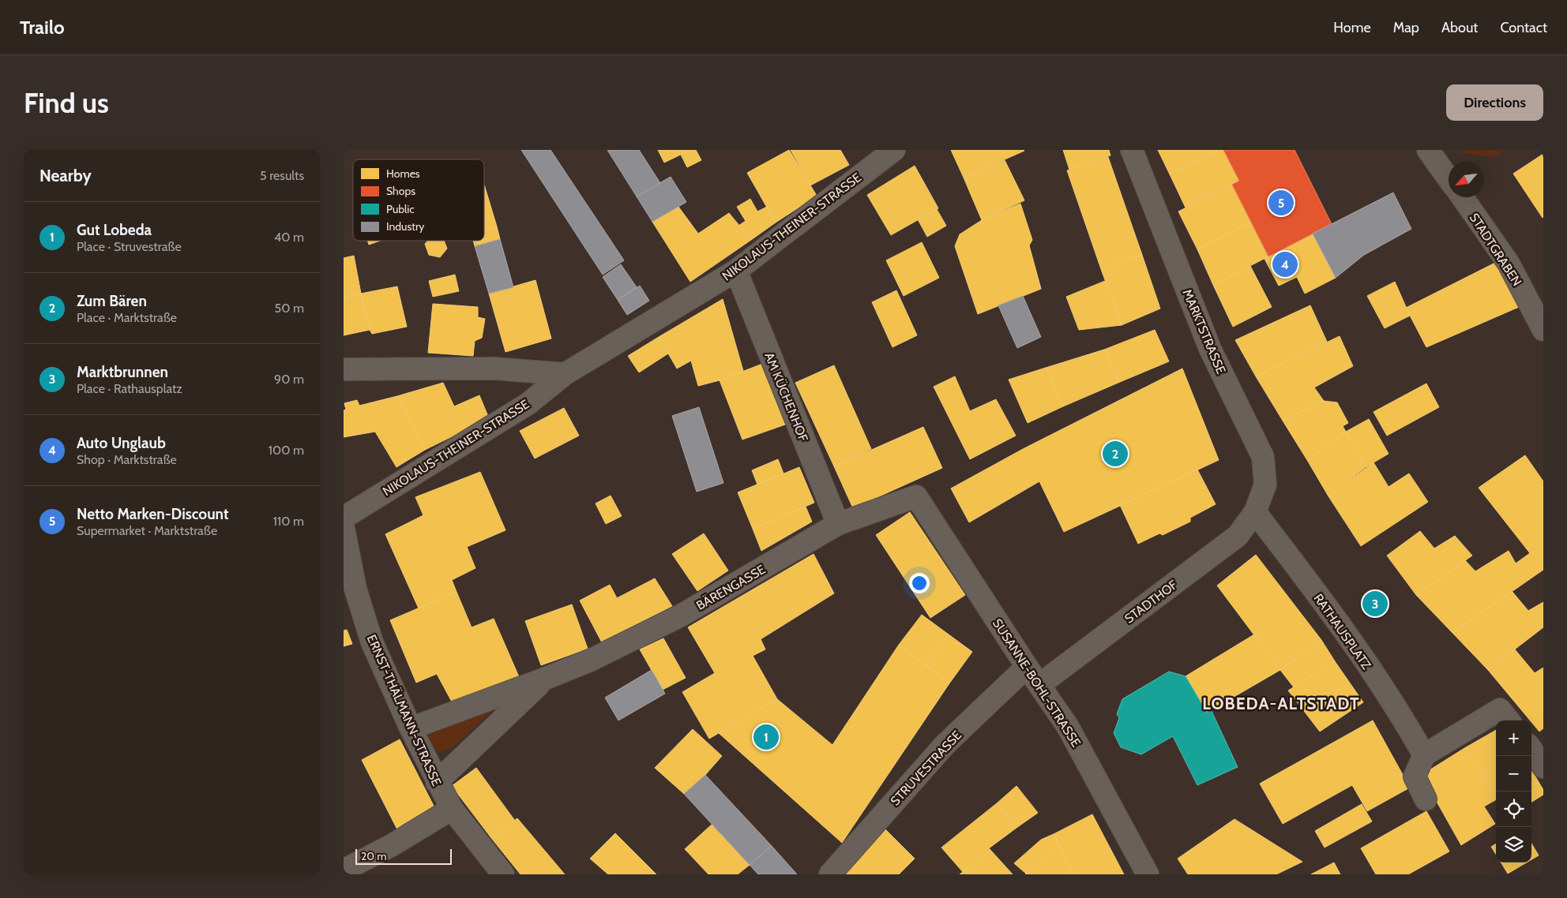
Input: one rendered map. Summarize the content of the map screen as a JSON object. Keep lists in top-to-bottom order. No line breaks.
{"streets":{"street":["NIKOLAUS-THEINER-STRASSE","STADTGRABEN","MARKTSTRASSE","AM KÜCHENHOF","BÄRENGASSE","STADTHOF","RATHAUSPLATZ","SUSANNE-BOHL-STRASSE","ERNST-THÄLMANN-STRASSE","STRUVESTRASSE"]},"crossings":[["NIKOLAUS-THEINER-STRASSE","AM KÜCHENHOF"],["MARKTSTRASSE","STADTHOF"],["MARKTSTRASSE","RATHAUSPLATZ"],["AM KÜCHENHOF","BÄRENGASSE"],["BÄRENGASSE","SUSANNE-BOHL-STRASSE"],["BÄRENGASSE","ERNST-THÄLMANN-STRASSE"],["STADTHOF","RATHAUSPLATZ"],["STADTHOF","SUSANNE-BOHL-STRASSE"],["SUSANNE-BOHL-STRASSE","STRUVESTRASSE"]],"districts":["LOBEDA-ALTSTADT"],"legend":["Homes","Shops","Public","Industry"],"scale_bar":"20 m","north":"bottom left","page":{"header":"Trailo","nav":["Home","Map","About","Contact"],"buttons":"Directions","title":"Find us","heading":["Nearby","5 results"],"pins":["5","4","2","3","1"],"list":[{"mark":"1","name":"Gut Lobeda","note":"Place · Struvestraße","value":"40 m"},{"mark":"2","name":"Zum Bären","note":"Place · Marktstraße","value":"50 m"},{"mark":"3","name":"Marktbrunnen","note":"Place · Rathausplatz","value":"90 m"},{"mark":"4","name":"Auto Unglaub","note":"Shop · Marktstraße","value":"100 m"},{"mark":"5","name":"Netto Marken-Discount","note":"Supermarket · Marktstraße","value":"110 m"}],"map_buttons":["+","−"],"scale":"20 m"}}
